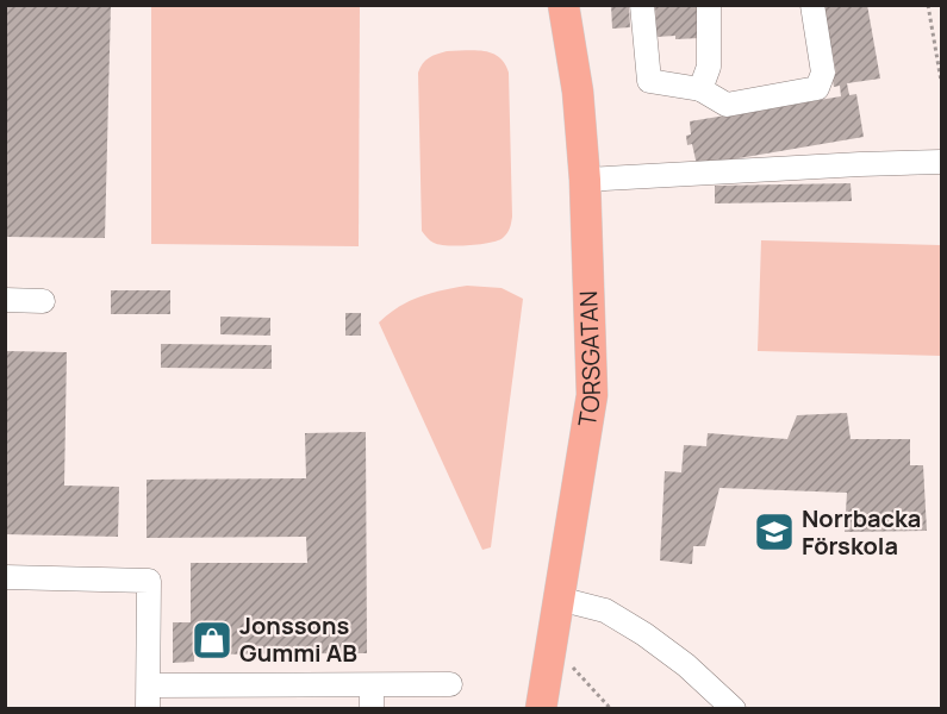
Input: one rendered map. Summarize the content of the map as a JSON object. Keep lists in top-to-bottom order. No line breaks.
{"streets":{"main road":["TORSGATAN"]},"places":{"school or university":["Norrbacka Förskola"],"shop":["Jonssons Gummi AB"]}}
